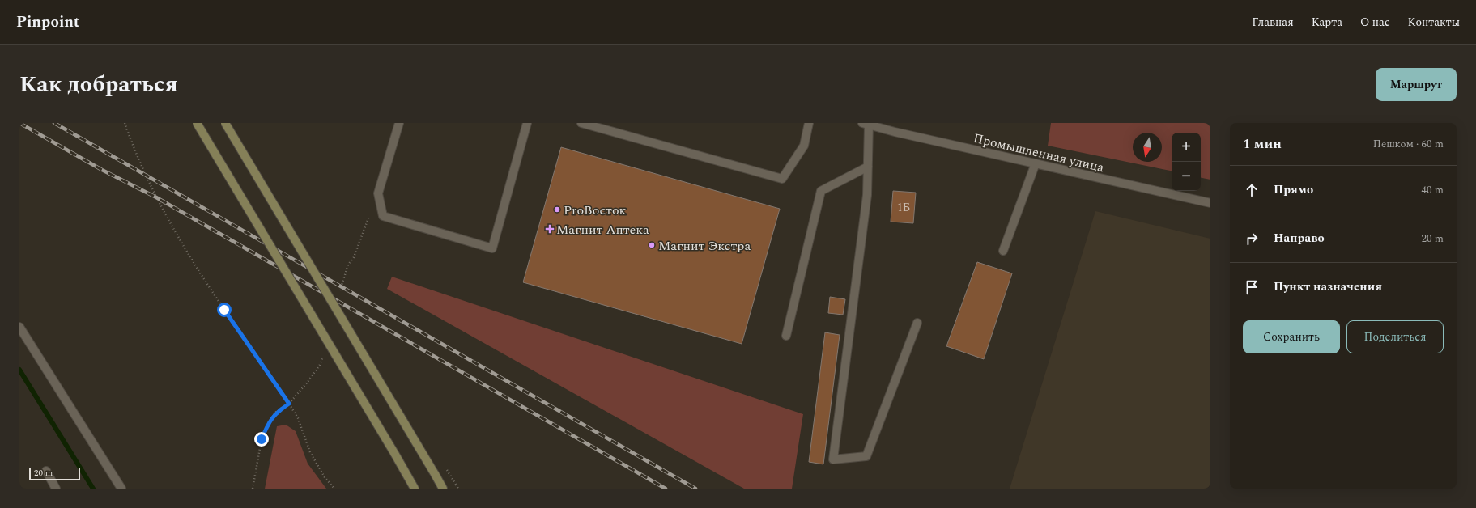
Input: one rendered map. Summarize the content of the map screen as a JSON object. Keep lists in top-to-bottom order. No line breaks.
{"streets":{"street":["Промышленная улица"]},"places":{"other":["ProВосток","Магнит Экстра"],"health":["Магнит Аптека"]},"house_numbers":["1Б"],"scale_bar":"20 m","north":"bottom","page":{"header":"Pinpoint","nav":["Главная","Карта","О нас","Контакты"],"title":"Как добраться","buttons":["Маршрут",["Сохранить","Поделиться"]],"heading":["1 мин","Пешком · 60 m"],"map_buttons":["+","−"],"list":[["Прямо","40 m"],["Направо","20 m"],"Пункт назначения"],"scale":"20 m"}}
